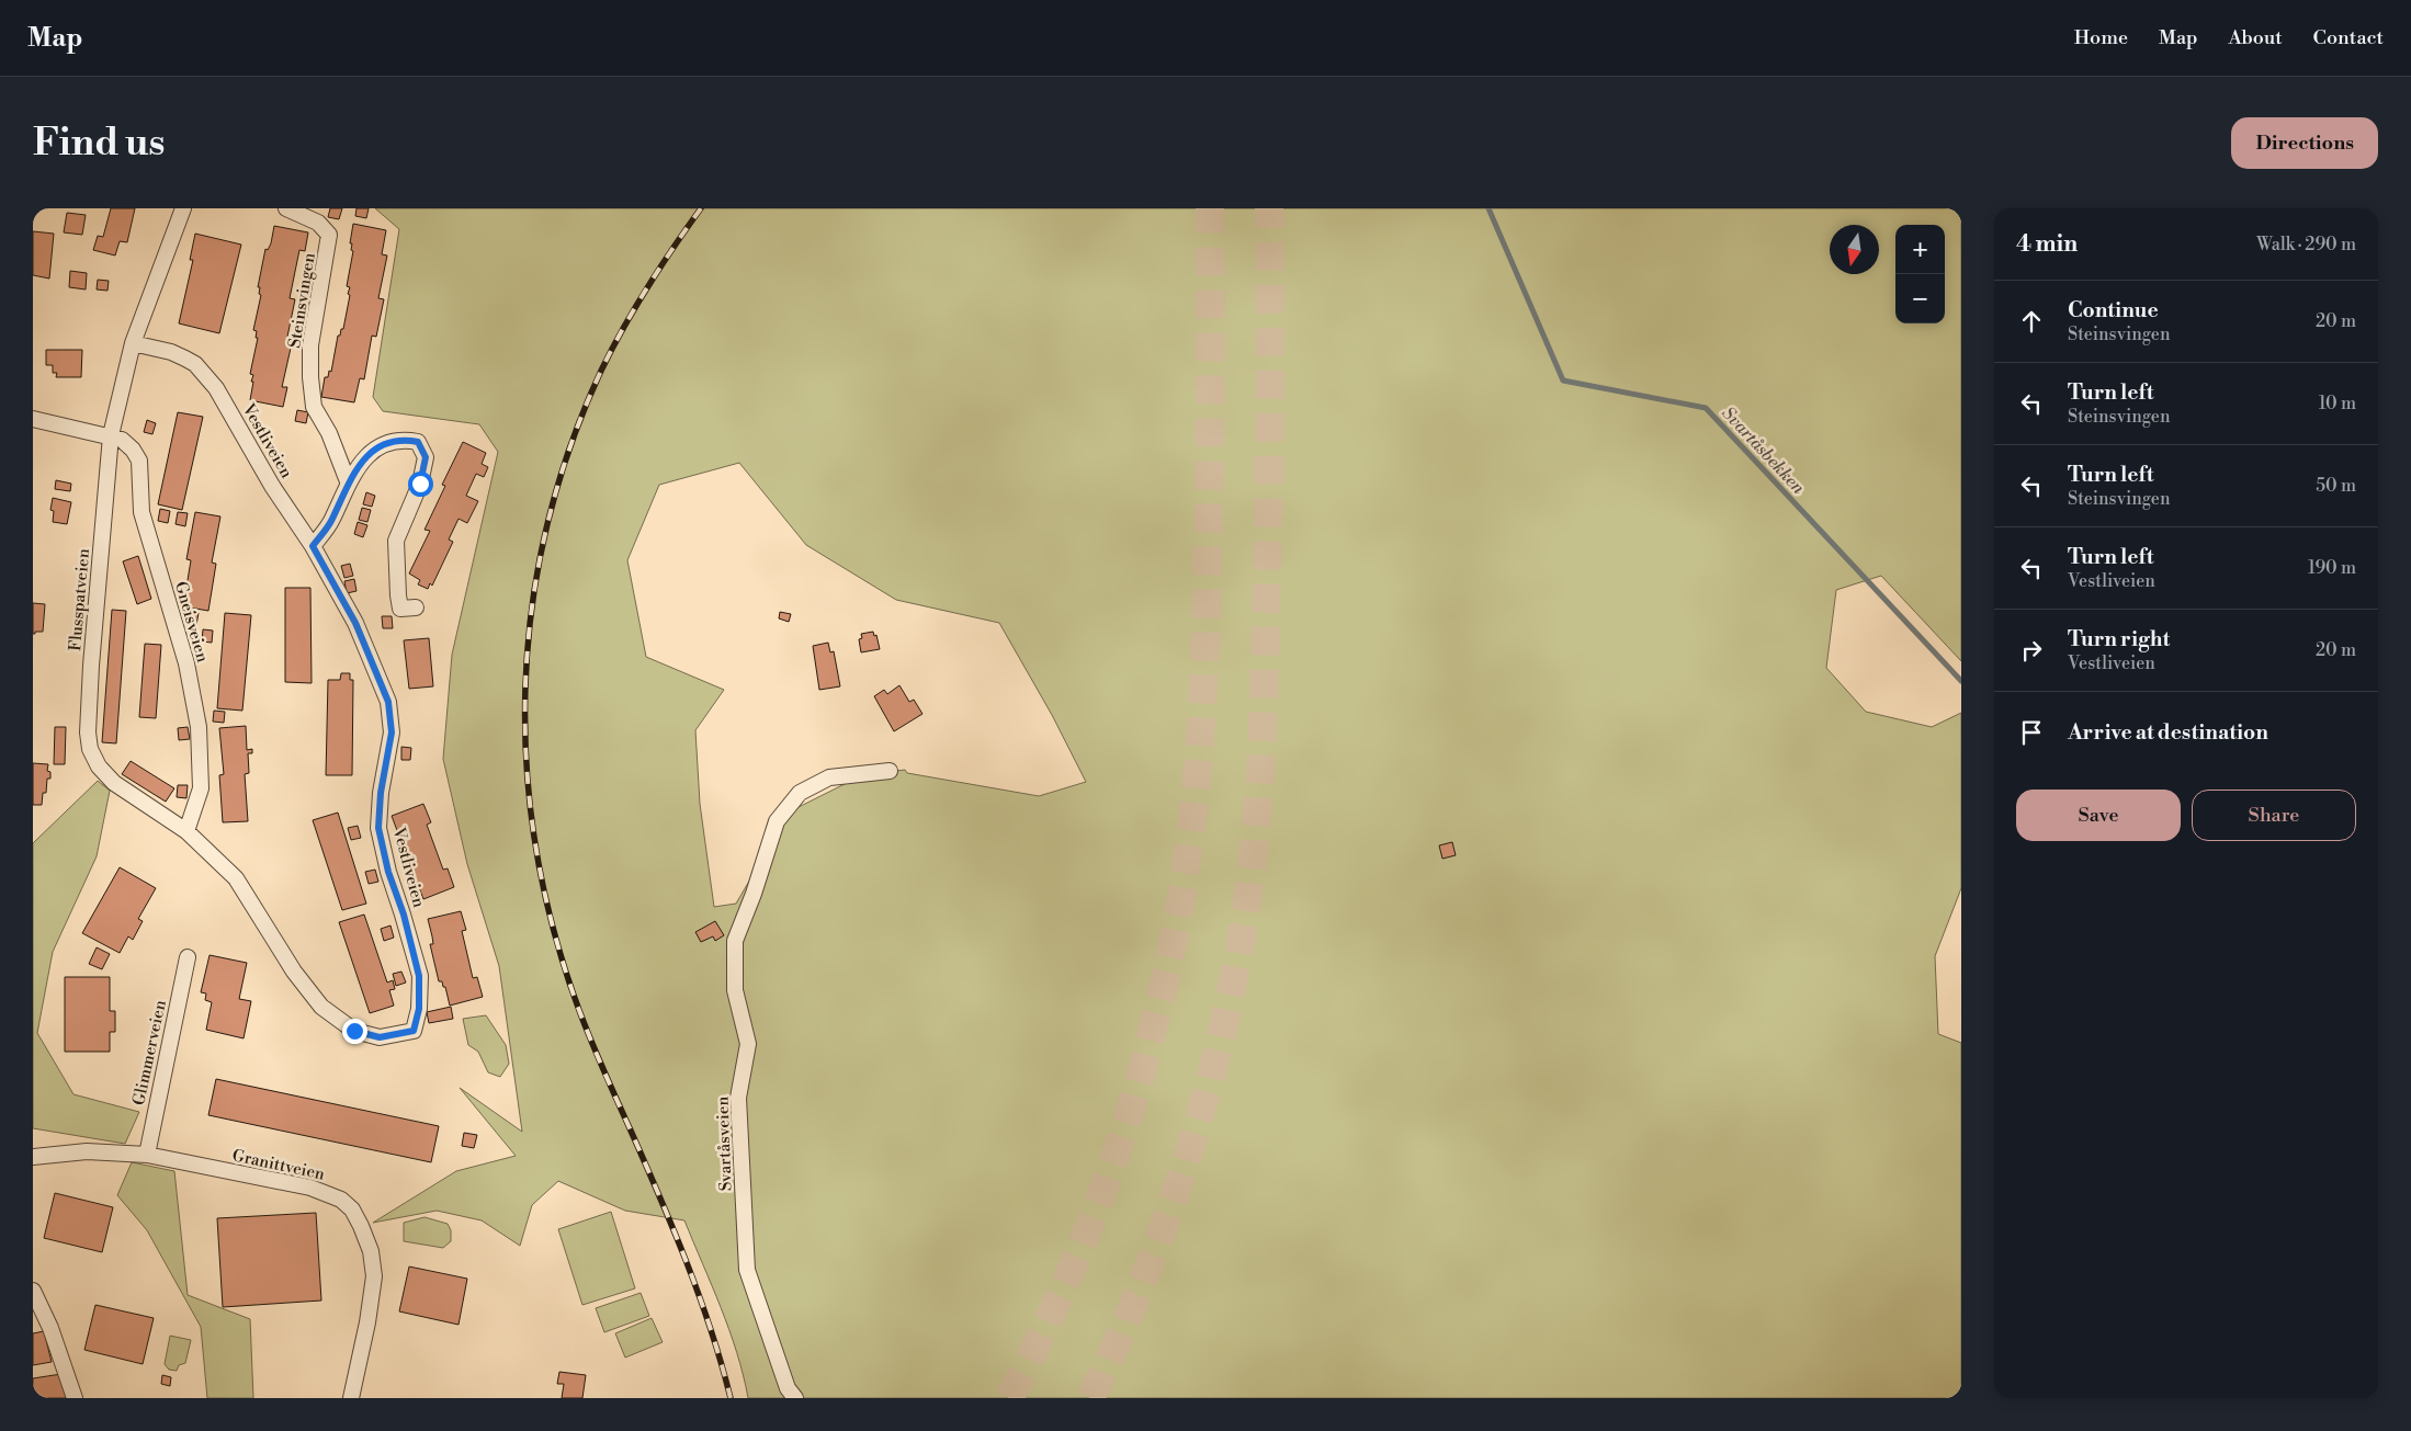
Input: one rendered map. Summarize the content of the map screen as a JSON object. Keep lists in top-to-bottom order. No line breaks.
{"streets":{"street":["Steinsvingen","Vestliveien","Flusspatveien","Gneisveien","Glimmerveien","Svartåsveien","Granittveien"]},"crossings":[["Vestliveien","Flusspatveien"],["Vestliveien","Gneisveien"],["Flusspatveien","Gneisveien"],["Glimmerveien","Granittveien"]],"water":["Svartåsbekken"],"north":"bottom","page":{"header":"Map","nav":["Home","Map","About","Contact"],"buttons":["Directions",["Save","Share"]],"title":"Find us","heading":["4 min","Walk · 290 m"],"map_buttons":["+","−"],"list":[["Continue","Steinsvingen","20 m"],["Turn left","Steinsvingen","10 m"],["Turn left","Steinsvingen","50 m"],["Turn left","Vestliveien","190 m"],["Turn right","Vestliveien","20 m"],"Arrive at destination"]}}
